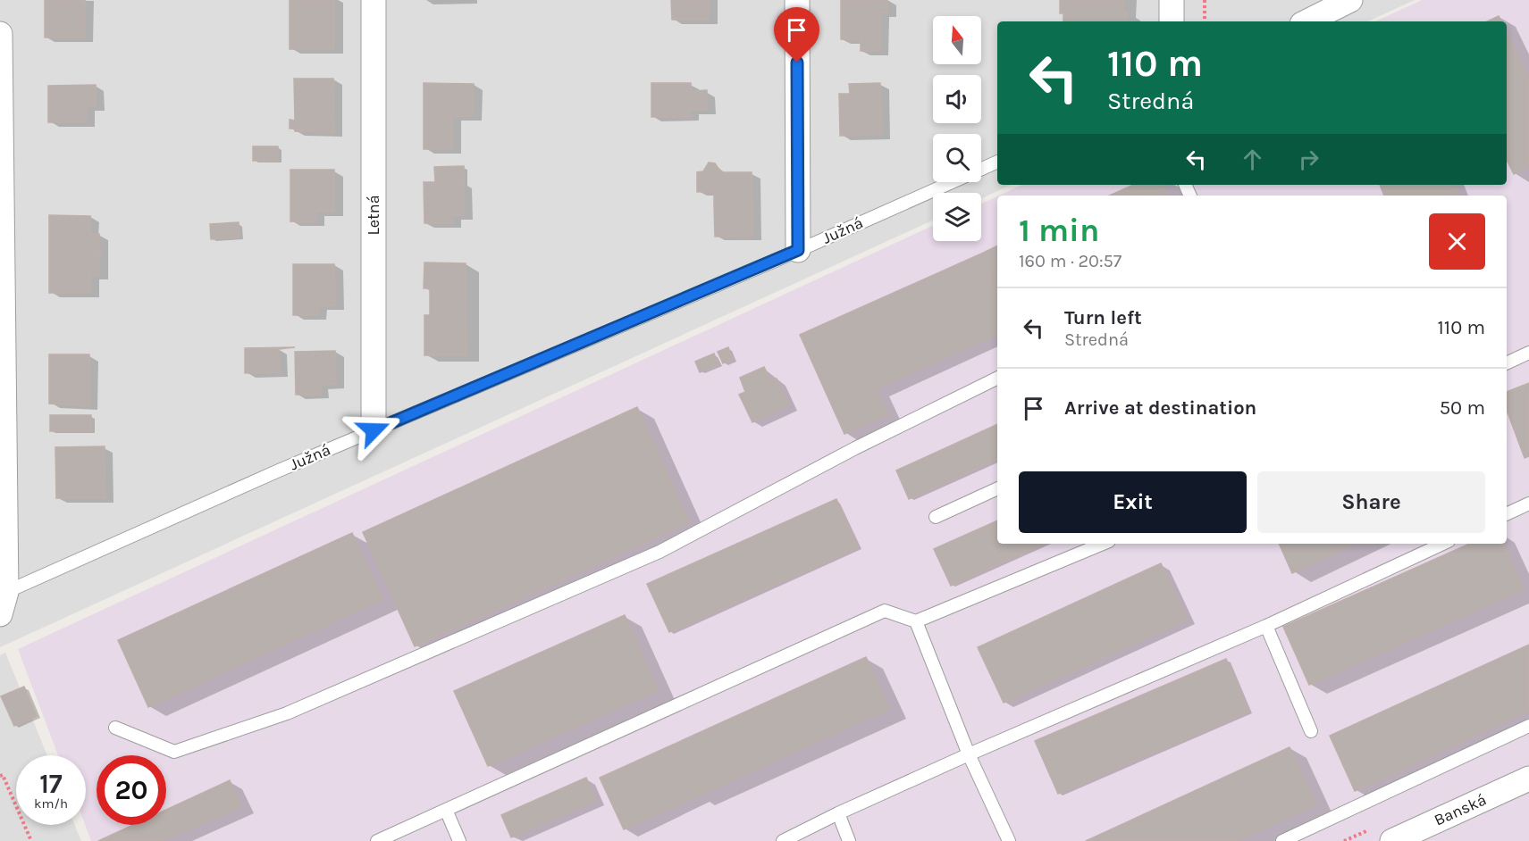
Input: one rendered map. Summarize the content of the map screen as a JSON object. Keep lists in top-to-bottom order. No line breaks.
{"streets":{"street":["Letná","Banská"],"lane":["Južná"]},"crossings":[["Letná","Južná"]],"north":"top","page":{"turn":["110 m","Stredná"],"heading":["1 min","160 m · 20:57"],"list":[{"name":"Turn left","note":"Stredná","value":"110 m"},{"name":"Arrive at destination","value":"50 m"}],"buttons":["Exit","Share"],"speed":"17 km/h","limit":"20"}}
